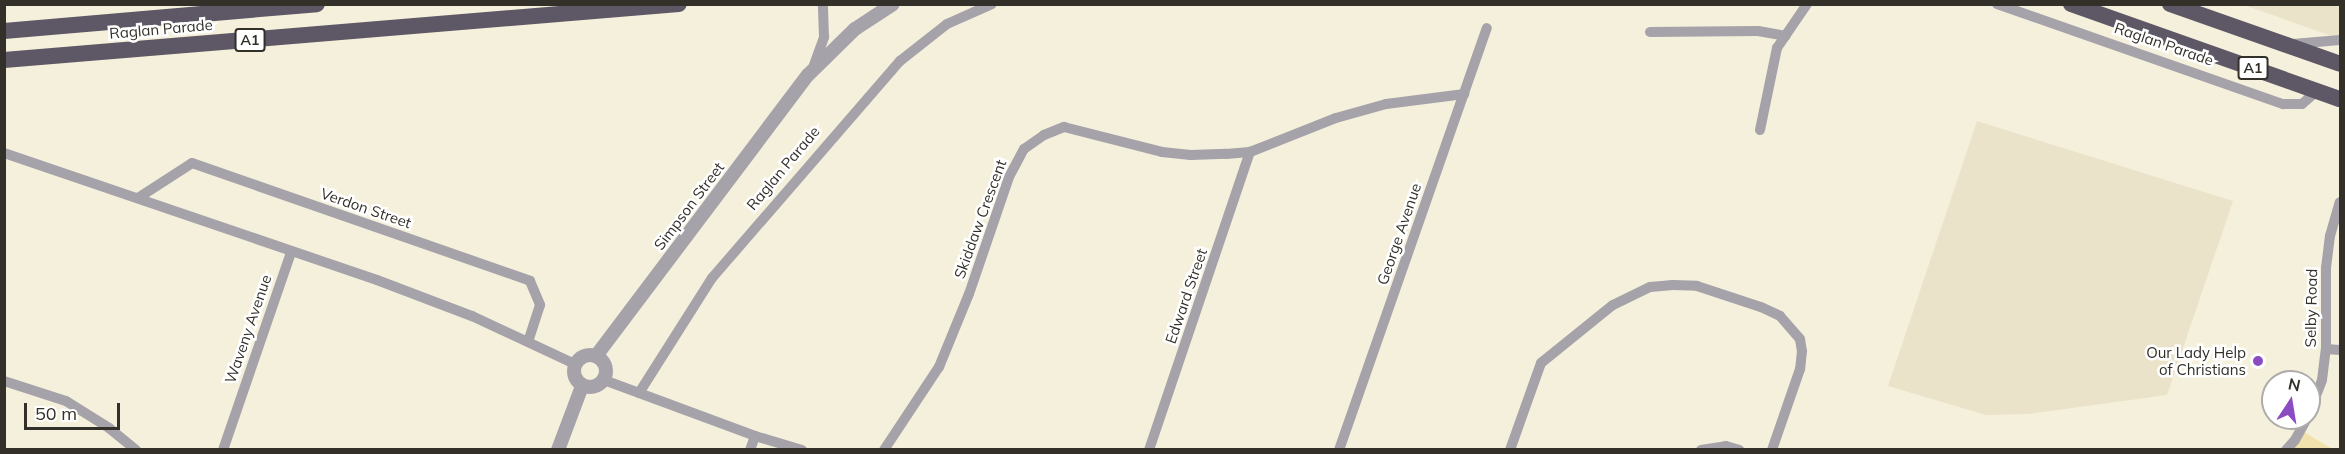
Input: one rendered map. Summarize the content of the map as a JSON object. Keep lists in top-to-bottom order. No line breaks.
{"streets":{"highway":["Raglan Parade","A1"],"street":["Simpson Street","Verdon Street","Skiddaw Crescent","George Avenue","Edward Street","Selby Road","Waveny Avenue"]},"crossings":[["Skiddaw Crescent","George Avenue"],["Skiddaw Crescent","Edward Street"]],"places":["Our Lady Help of Christians"],"scale_bar":"50 m","north":"top"}
